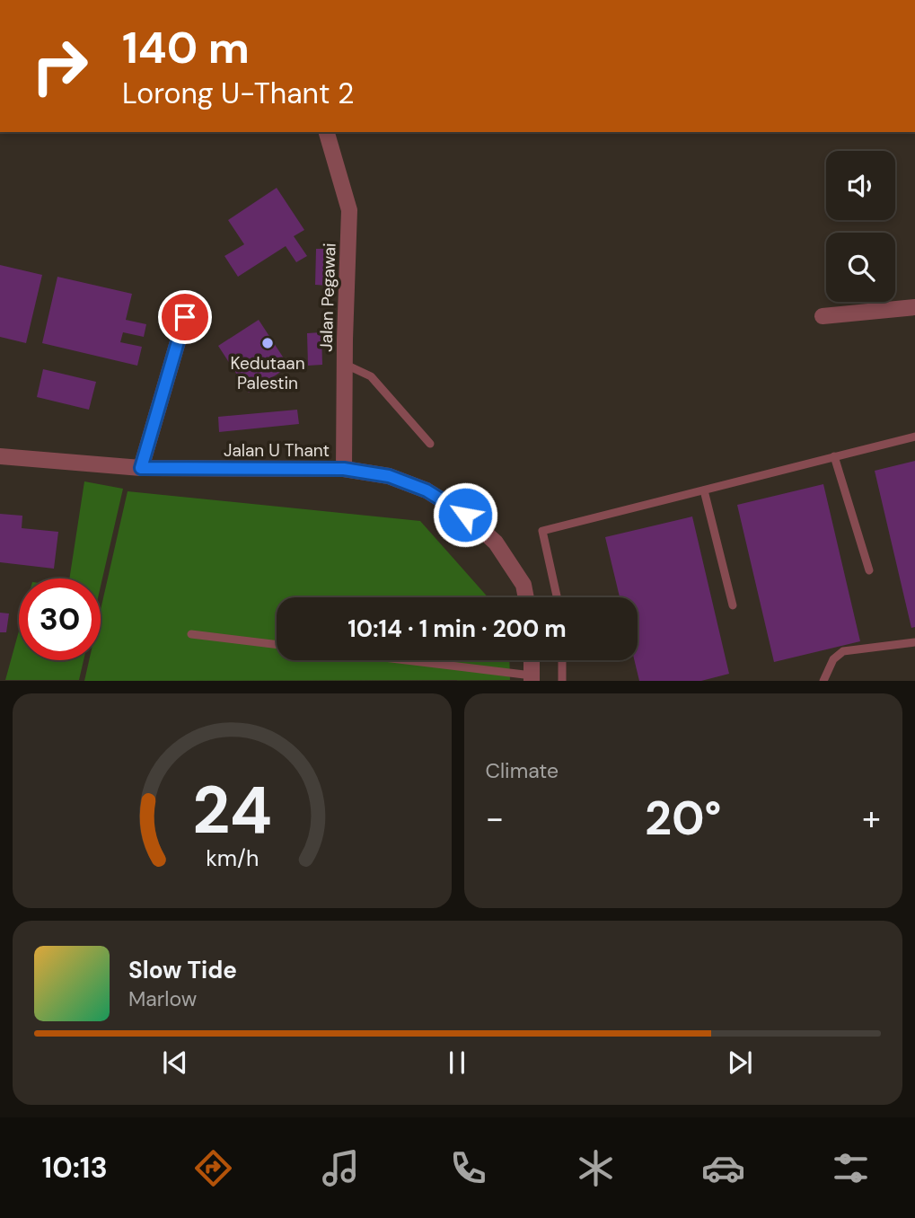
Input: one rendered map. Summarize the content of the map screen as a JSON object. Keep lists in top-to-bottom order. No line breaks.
{"streets":{"street":["Jalan Pegawai","Jalan U Thant"]},"crossings":[["Jalan Pegawai","Jalan U Thant"]],"places":["Kedutaan Palestin"],"page":{"turn":["140 m","Lorong U-Thant 2"],"limit":"30","trip":"10:14 · 1 min · 200 m","tile":"Climate","heat":["−","20°","+"],"song":["Slow Tide","Marlow"],"tabs":"10:13","gauge":["24","km/h"]}}
